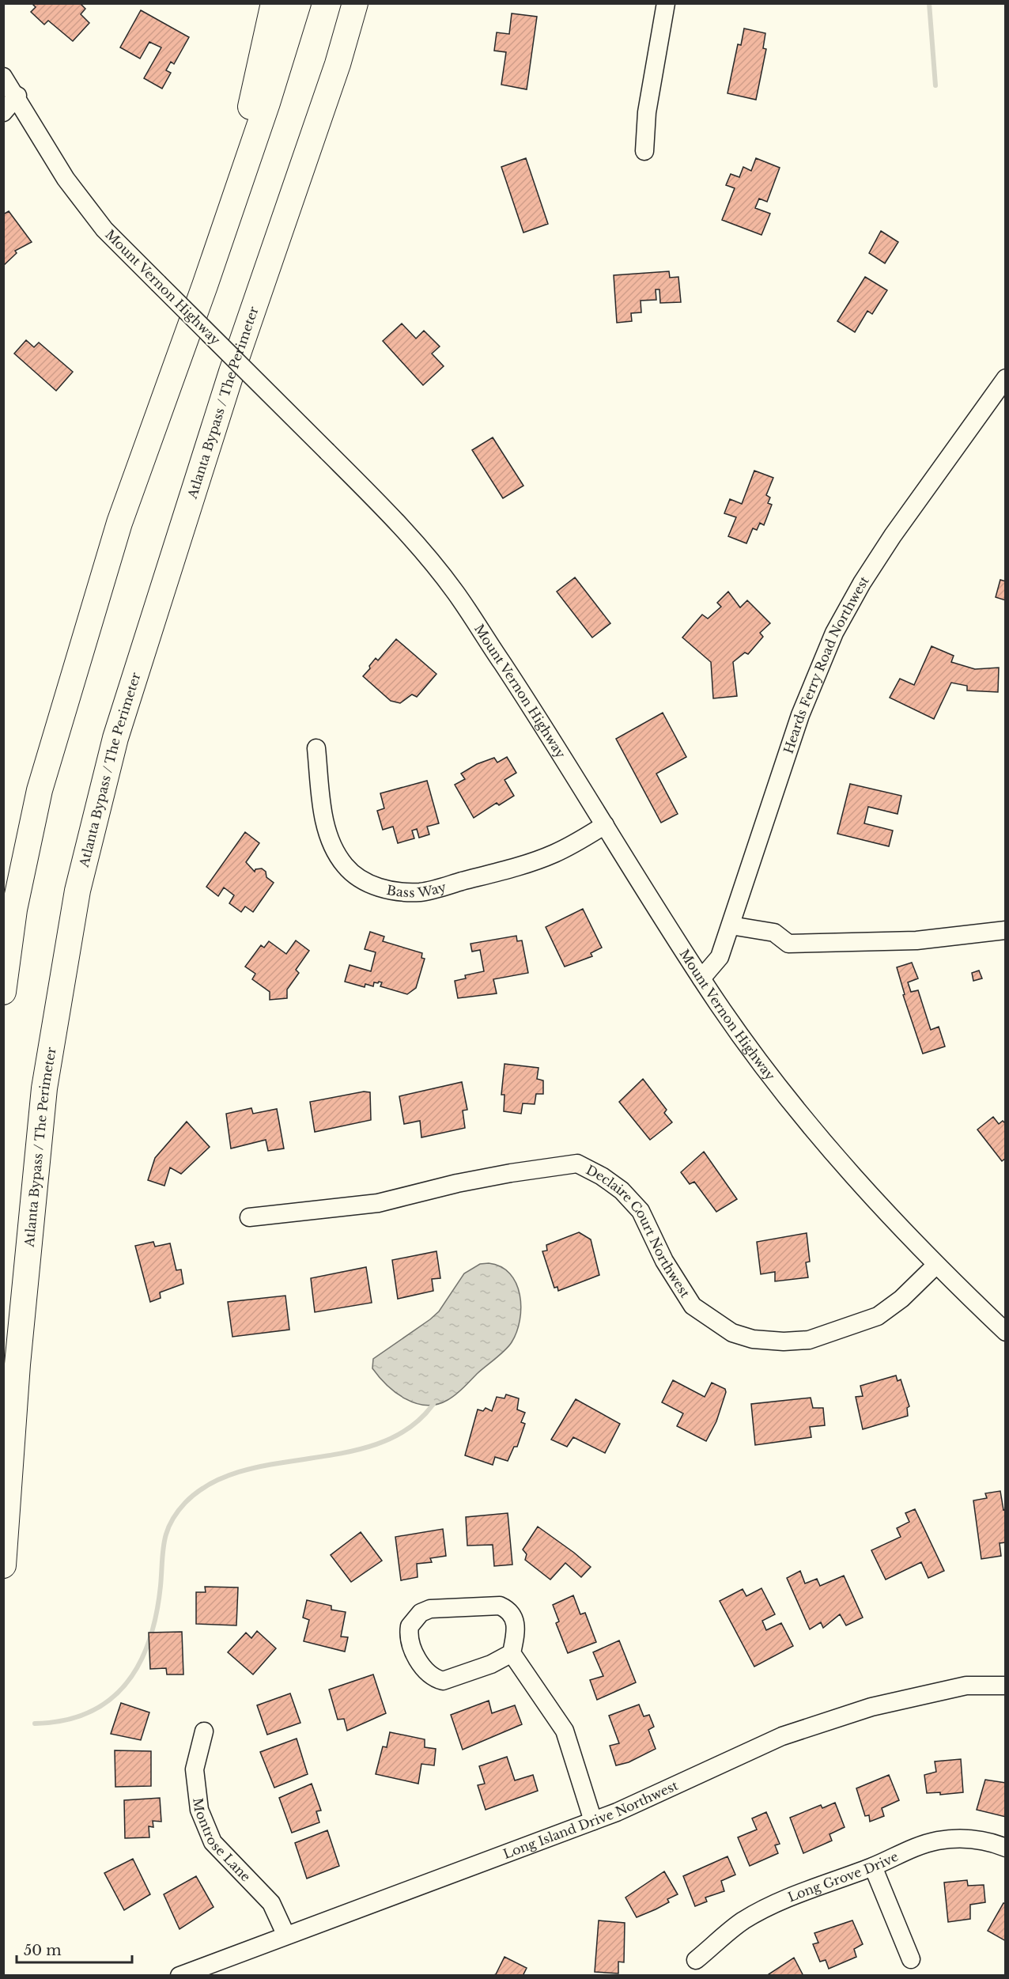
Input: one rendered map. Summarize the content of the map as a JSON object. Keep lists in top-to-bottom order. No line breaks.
{"streets":{"highway":["Atlanta Bypass / The Perimeter"],"street":["Mount Vernon Highway","Heards Ferry Road Northwest","Bass Way","Declaire Court Northwest","Long Island Drive Northwest","Montrose Lane","Long Grove Drive"]},"crossings":[["Mount Vernon Highway","Heards Ferry Road Northwest"],["Mount Vernon Highway","Bass Way"],["Mount Vernon Highway","Declaire Court Northwest"],["Long Island Drive Northwest","Montrose Lane"]],"scale_bar":"50 m"}
